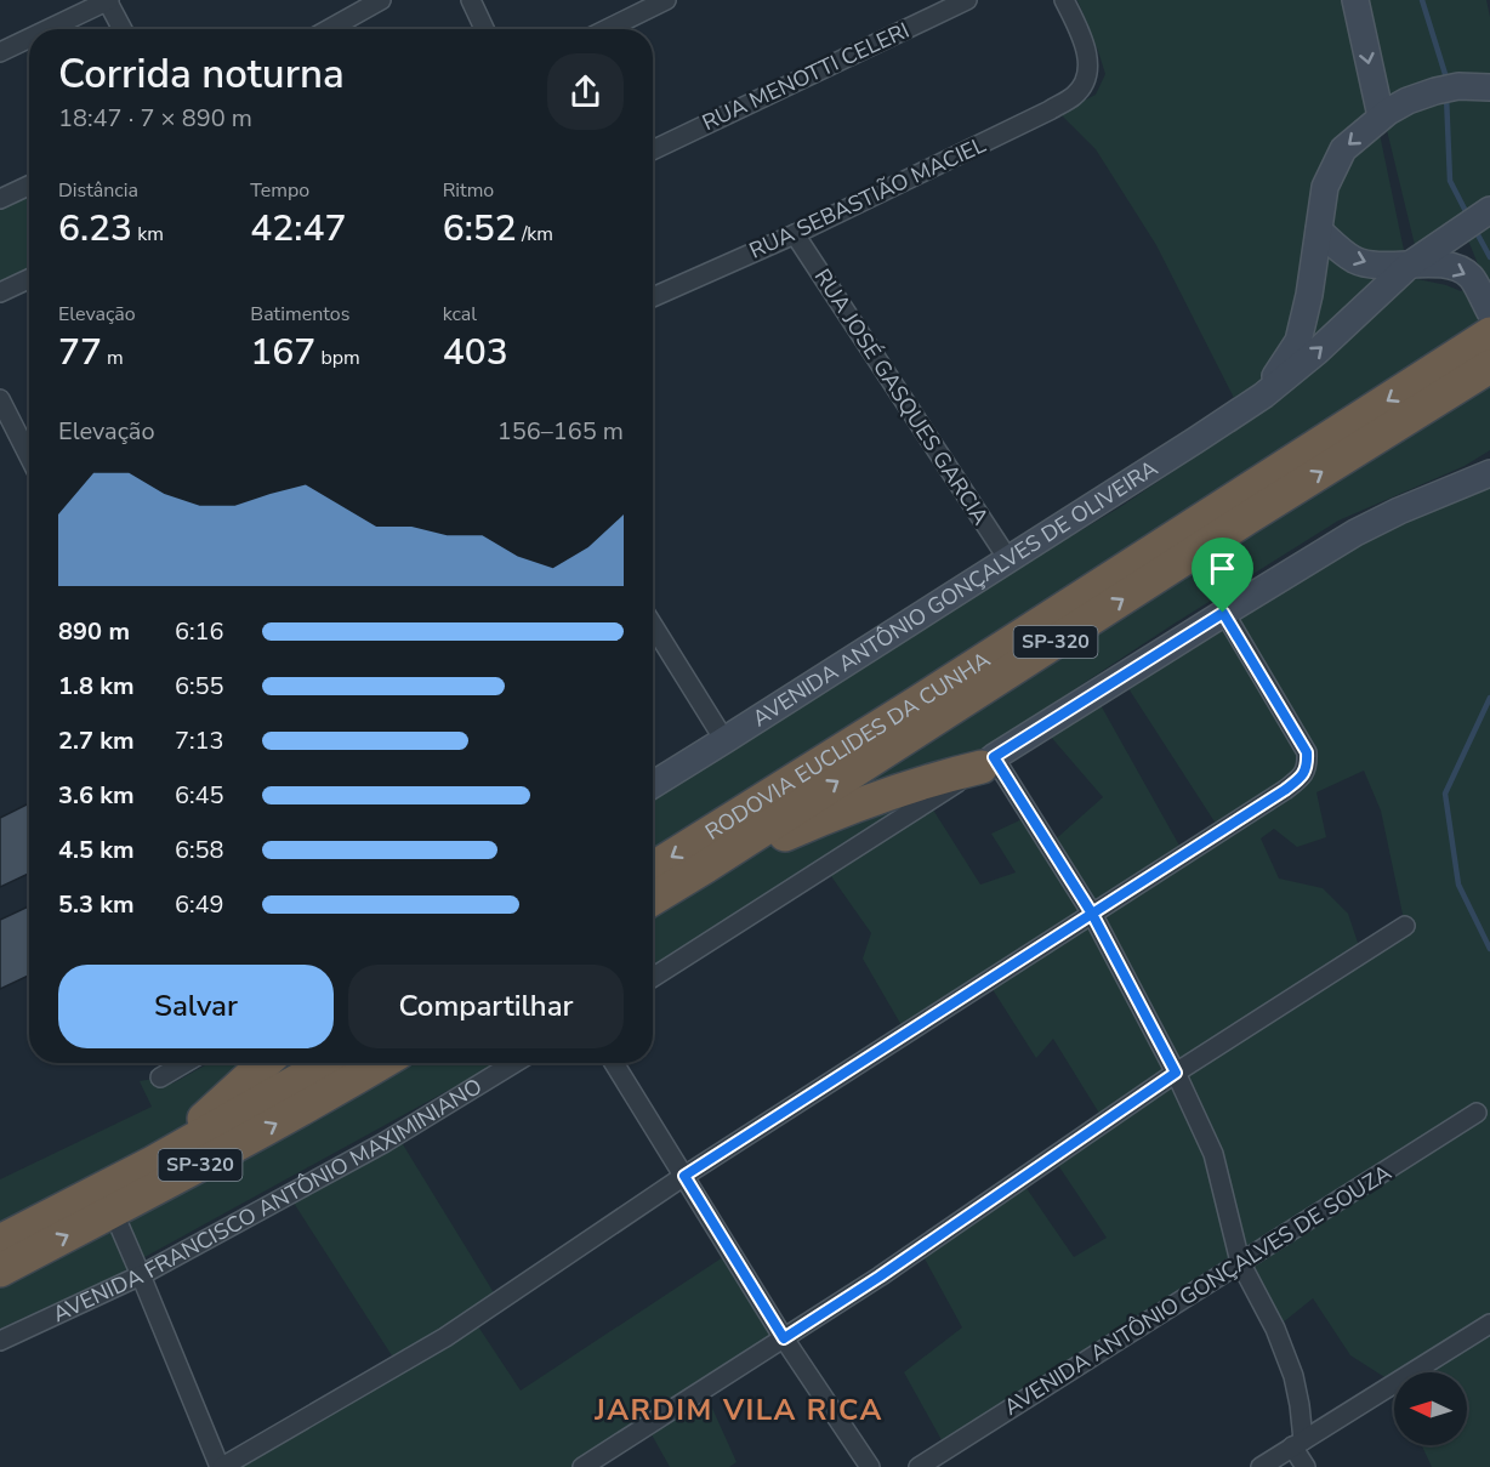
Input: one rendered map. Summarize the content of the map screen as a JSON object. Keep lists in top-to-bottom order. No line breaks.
{"streets":{"highway":["SP-320","RODOVIA EUCLIDES DA CUNHA"],"main road":["AVENIDA ANTÔNIO GONÇALVES DE OLIVEIRA"],"street":["RUA MENOTTI CELERI","RUA SEBASTIÃO MACIEL","RUA JOSÉ GASQUES GARCIA","AVENIDA FRANCISCO ANTÔNIO MAXIMINIANO","AVENIDA ANTÔNIO GONÇALVES DE SOUZA"]},"crossings":[["RUA SEBASTIÃO MACIEL","RUA JOSÉ GASQUES GARCIA"],["RUA JOSÉ GASQUES GARCIA","AVENIDA ANTÔNIO GONÇALVES DE OLIVEIRA"]],"districts":["JARDIM VILA RICA"],"north":"left","page":{"heading":["Corrida noturna","18:47 · 7 × 890 m"],"stats":[["Distância","6.23 km"],["Tempo","42:47"],["Ritmo","6:52 /km"],["Elevação","77 m"],["Batimentos","167 bpm"],["kcal","403"]],"chart":["Elevação","156–165 m"],"list":[{"name":"890 m","note":"6:16"},{"name":"1.8 km","note":"6:55"},{"name":"2.7 km","note":"7:13"},{"name":"3.6 km","note":"6:45"},{"name":"4.5 km","note":"6:58"},{"name":"5.3 km","note":"6:49"}],"buttons":["Salvar","Compartilhar"]}}
